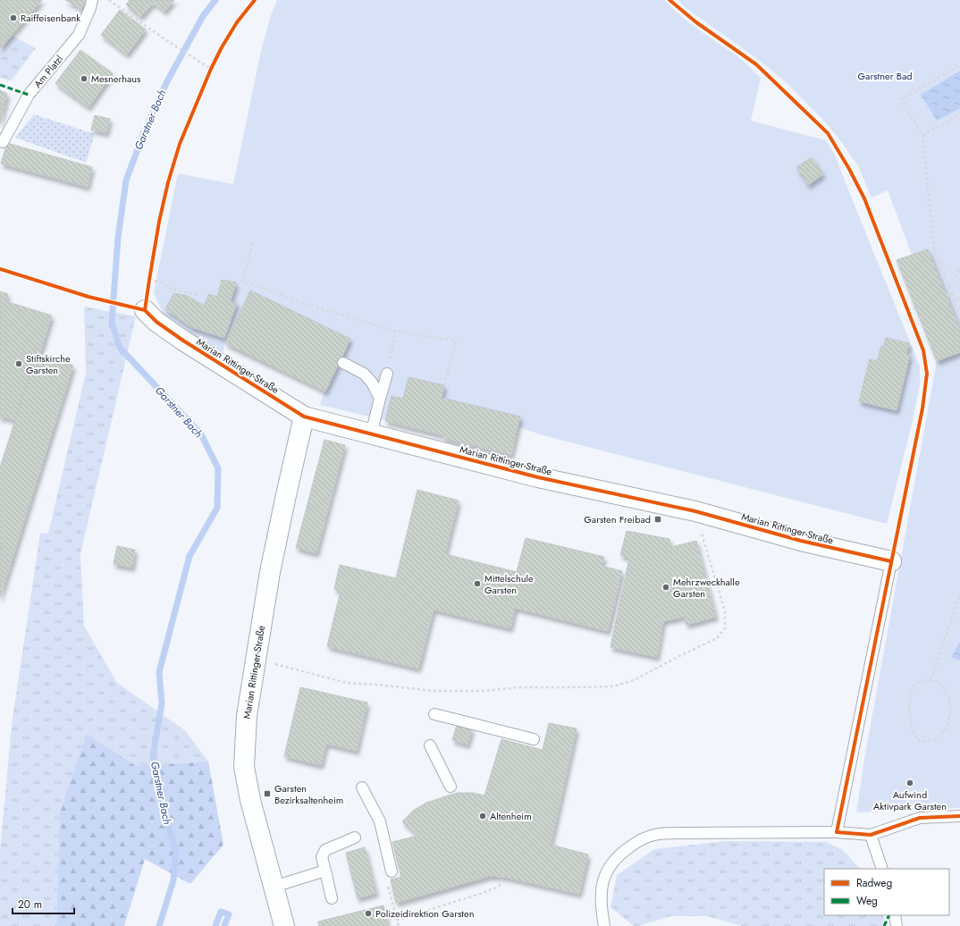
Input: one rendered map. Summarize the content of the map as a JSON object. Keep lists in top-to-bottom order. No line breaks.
{"streets":{"street":["Marian Rittinger-Straße"],"lane":["Am Platzl"]},"water":["Garstner Bach"],"parks":["Garstner Bad"],"places":{"other":["Raiffeisenbank","Mesnerhaus","Stiftskirche Garsten","Mittelschule Garsten","Mehrzweckhalle Garsten","Aufwind Aktivpark Garsten","Altenheim","Polizeidirektion Garsten"],"transit":["Garsten Freibad","Garsten Bezirksaltenheim"]},"legend":["Radweg","Weg"],"scale_bar":"20 m"}
